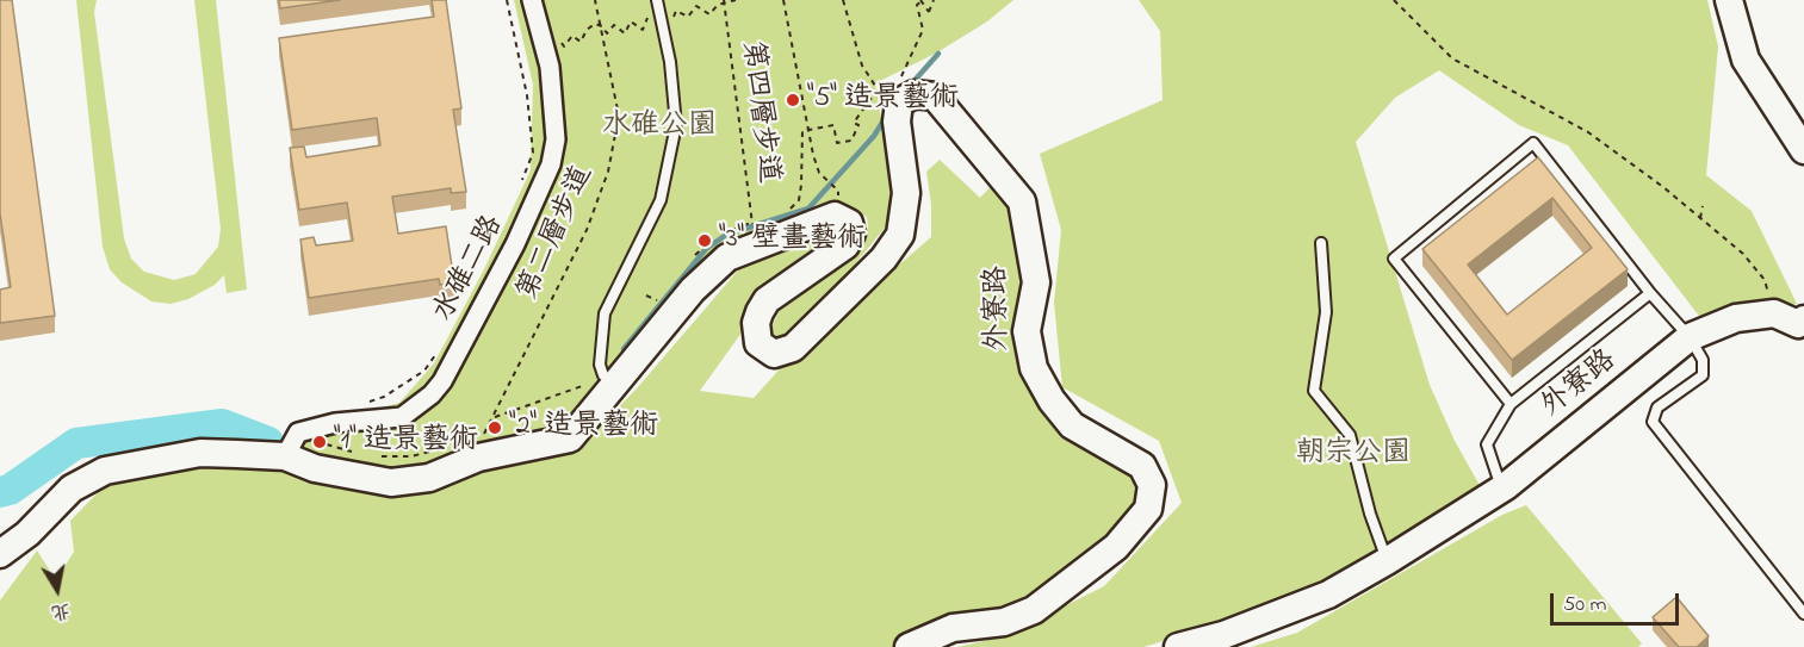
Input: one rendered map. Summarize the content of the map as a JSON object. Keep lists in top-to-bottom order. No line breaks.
{"streets":{"street":["水碓二路","外寮路"],"path":["第四層步道","第二層步道"]},"parks":["水碓公園","朝宗公園"],"places":["\"5\" 造景藝術","\"3\" 壁畫藝術","\"2\" 造景藝術","\"1\" 造景藝術"],"scale_bar":"50 m","north":"bottom"}
